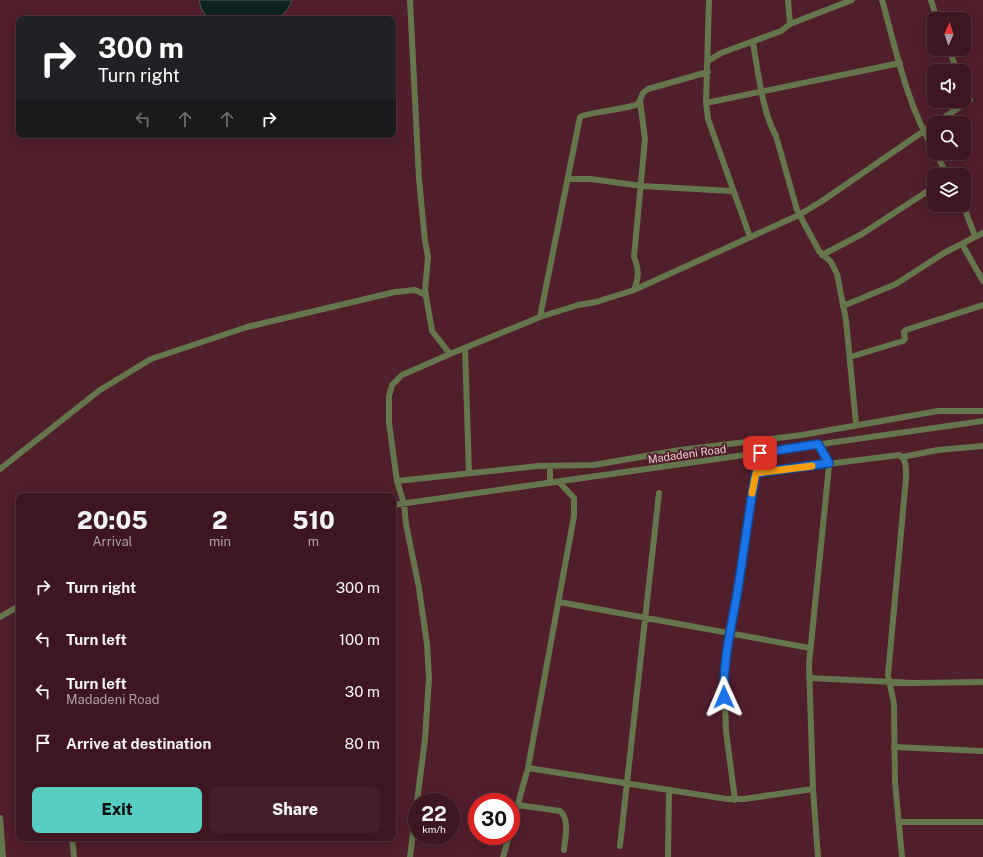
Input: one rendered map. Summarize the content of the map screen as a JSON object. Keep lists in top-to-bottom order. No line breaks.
{"streets":{"street":["Madadeni Road"]},"north":"top","page":{"turn":["300 m","Turn right"],"eta":["20:05","Arrival","2","min","510","m"],"list":[{"name":"Turn right","value":"300 m"},{"name":"Turn left","value":"100 m"},{"name":"Turn left","note":"Madadeni Road","value":"30 m"},{"name":"Arrive at destination","value":"80 m"}],"buttons":["Exit","Share"],"speed":"22 km/h","limit":"30"}}
